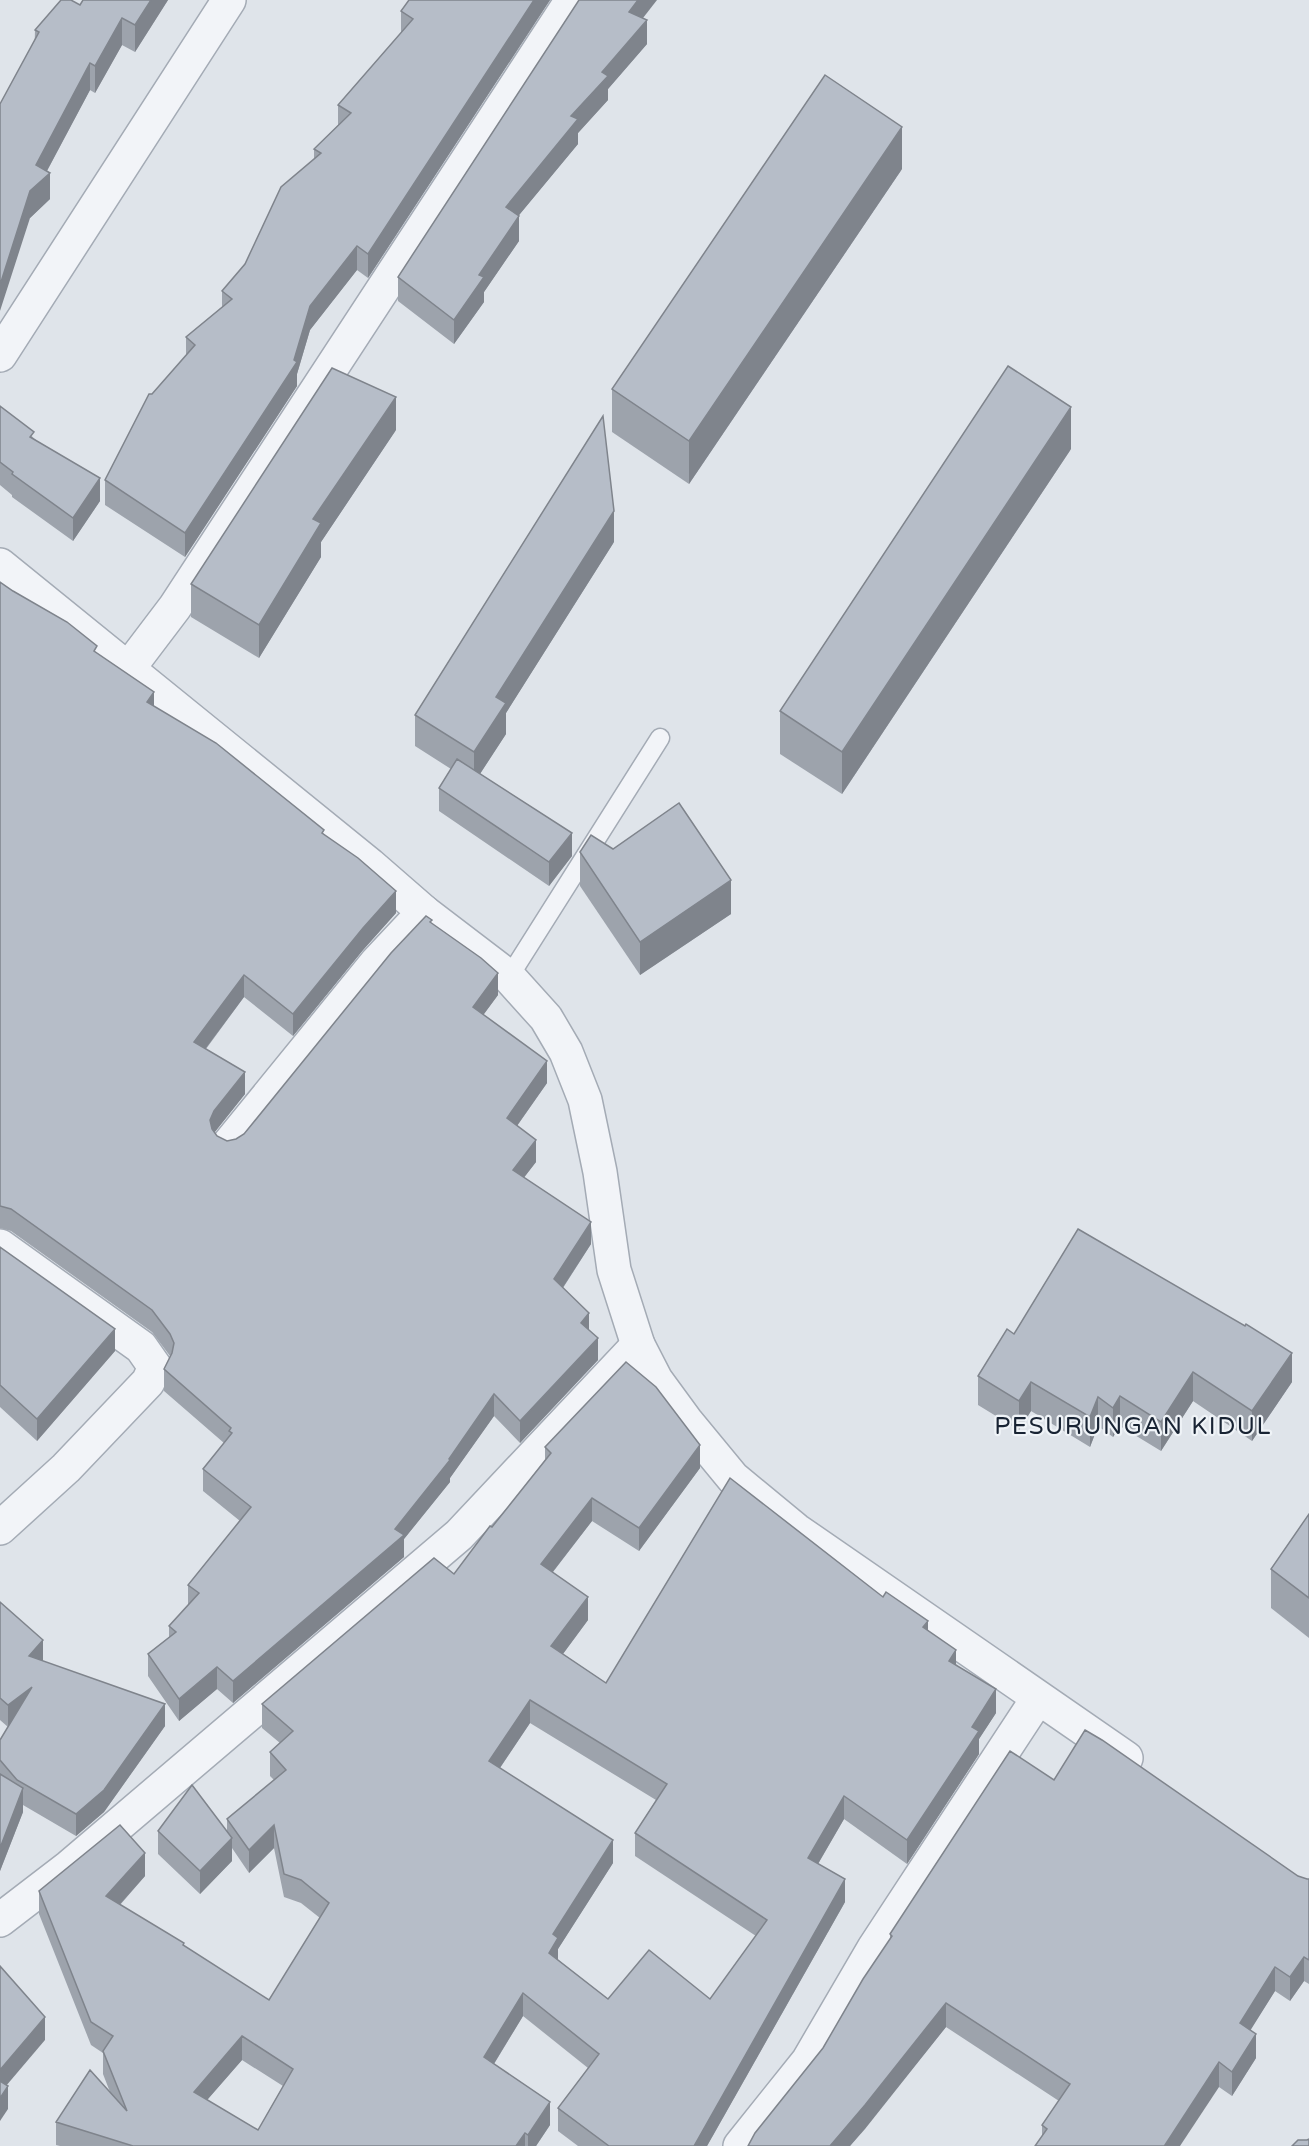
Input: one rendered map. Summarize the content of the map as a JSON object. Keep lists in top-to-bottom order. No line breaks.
{"districts":["PESURUNGAN KIDUL"]}
